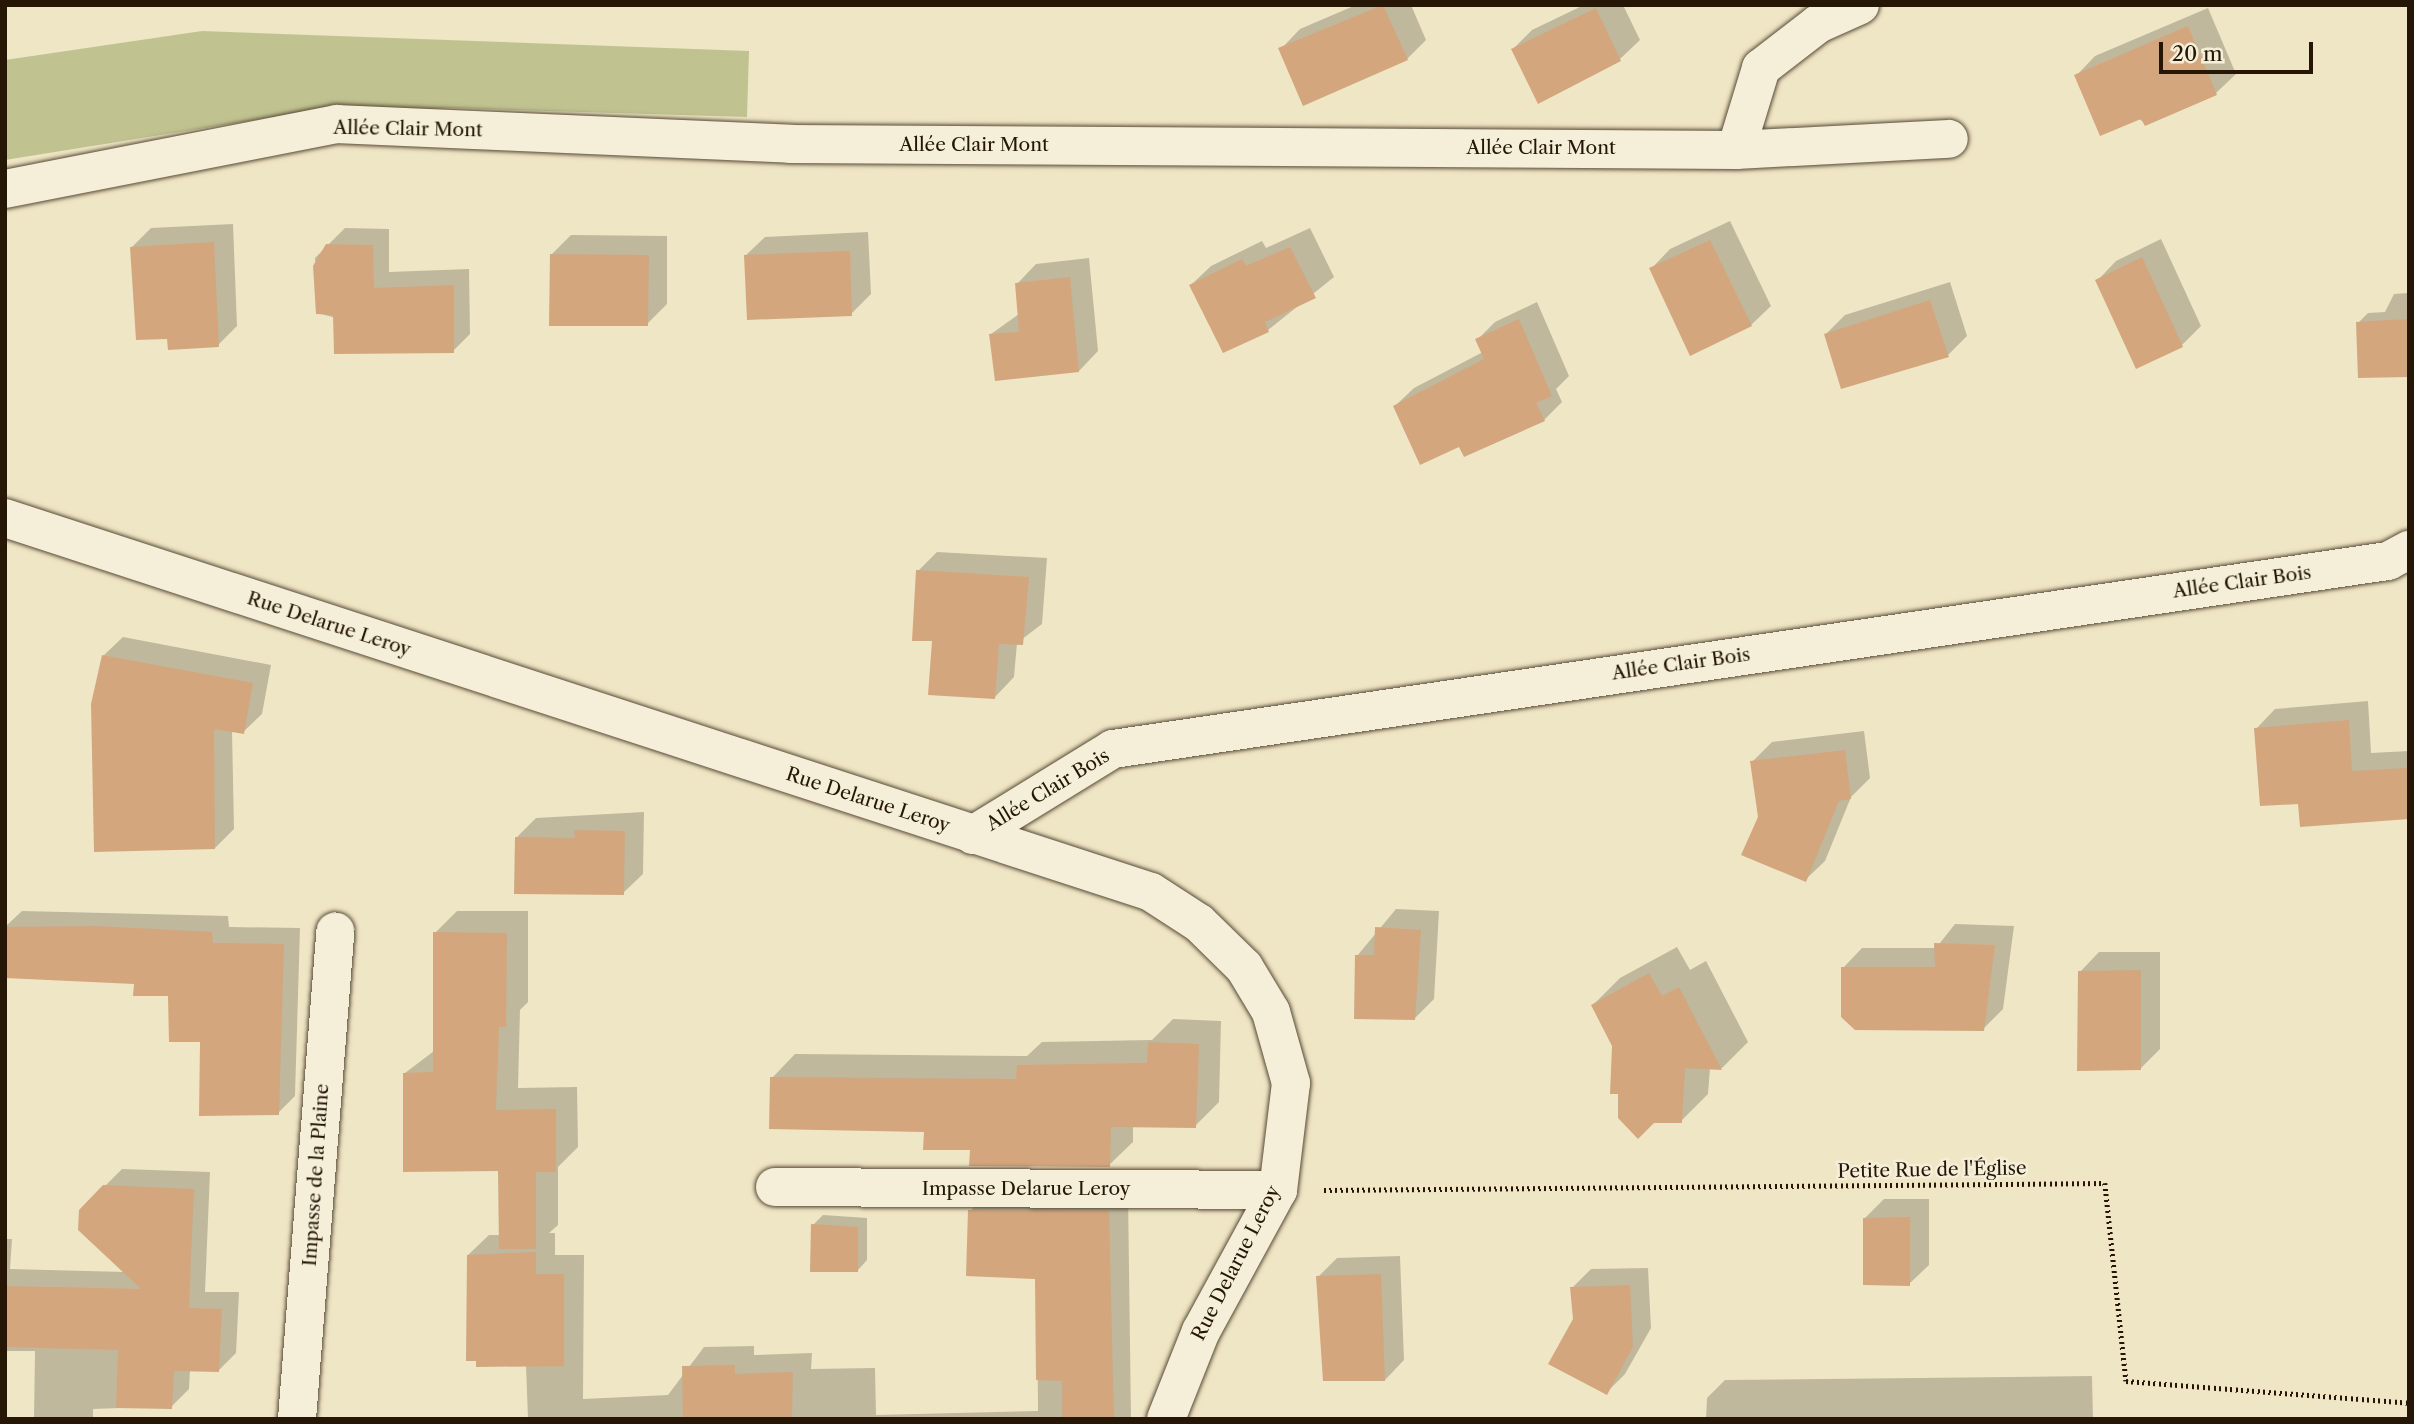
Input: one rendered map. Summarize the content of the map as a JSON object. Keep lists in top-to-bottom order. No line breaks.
{"streets":{"street":["Allée Clair Mont","Allée Clair Bois","Rue Delarue Leroy","Impasse de la Plaine","Impasse Delarue Leroy"],"path":["Petite Rue de l'Église"]},"crossings":[["Allée Clair Bois","Rue Delarue Leroy"],["Rue Delarue Leroy","Petite Rue de l'Église"],["Rue Delarue Leroy","Impasse Delarue Leroy"],["Petite Rue de l'Église","Impasse Delarue Leroy"]],"scale_bar":"20 m"}
